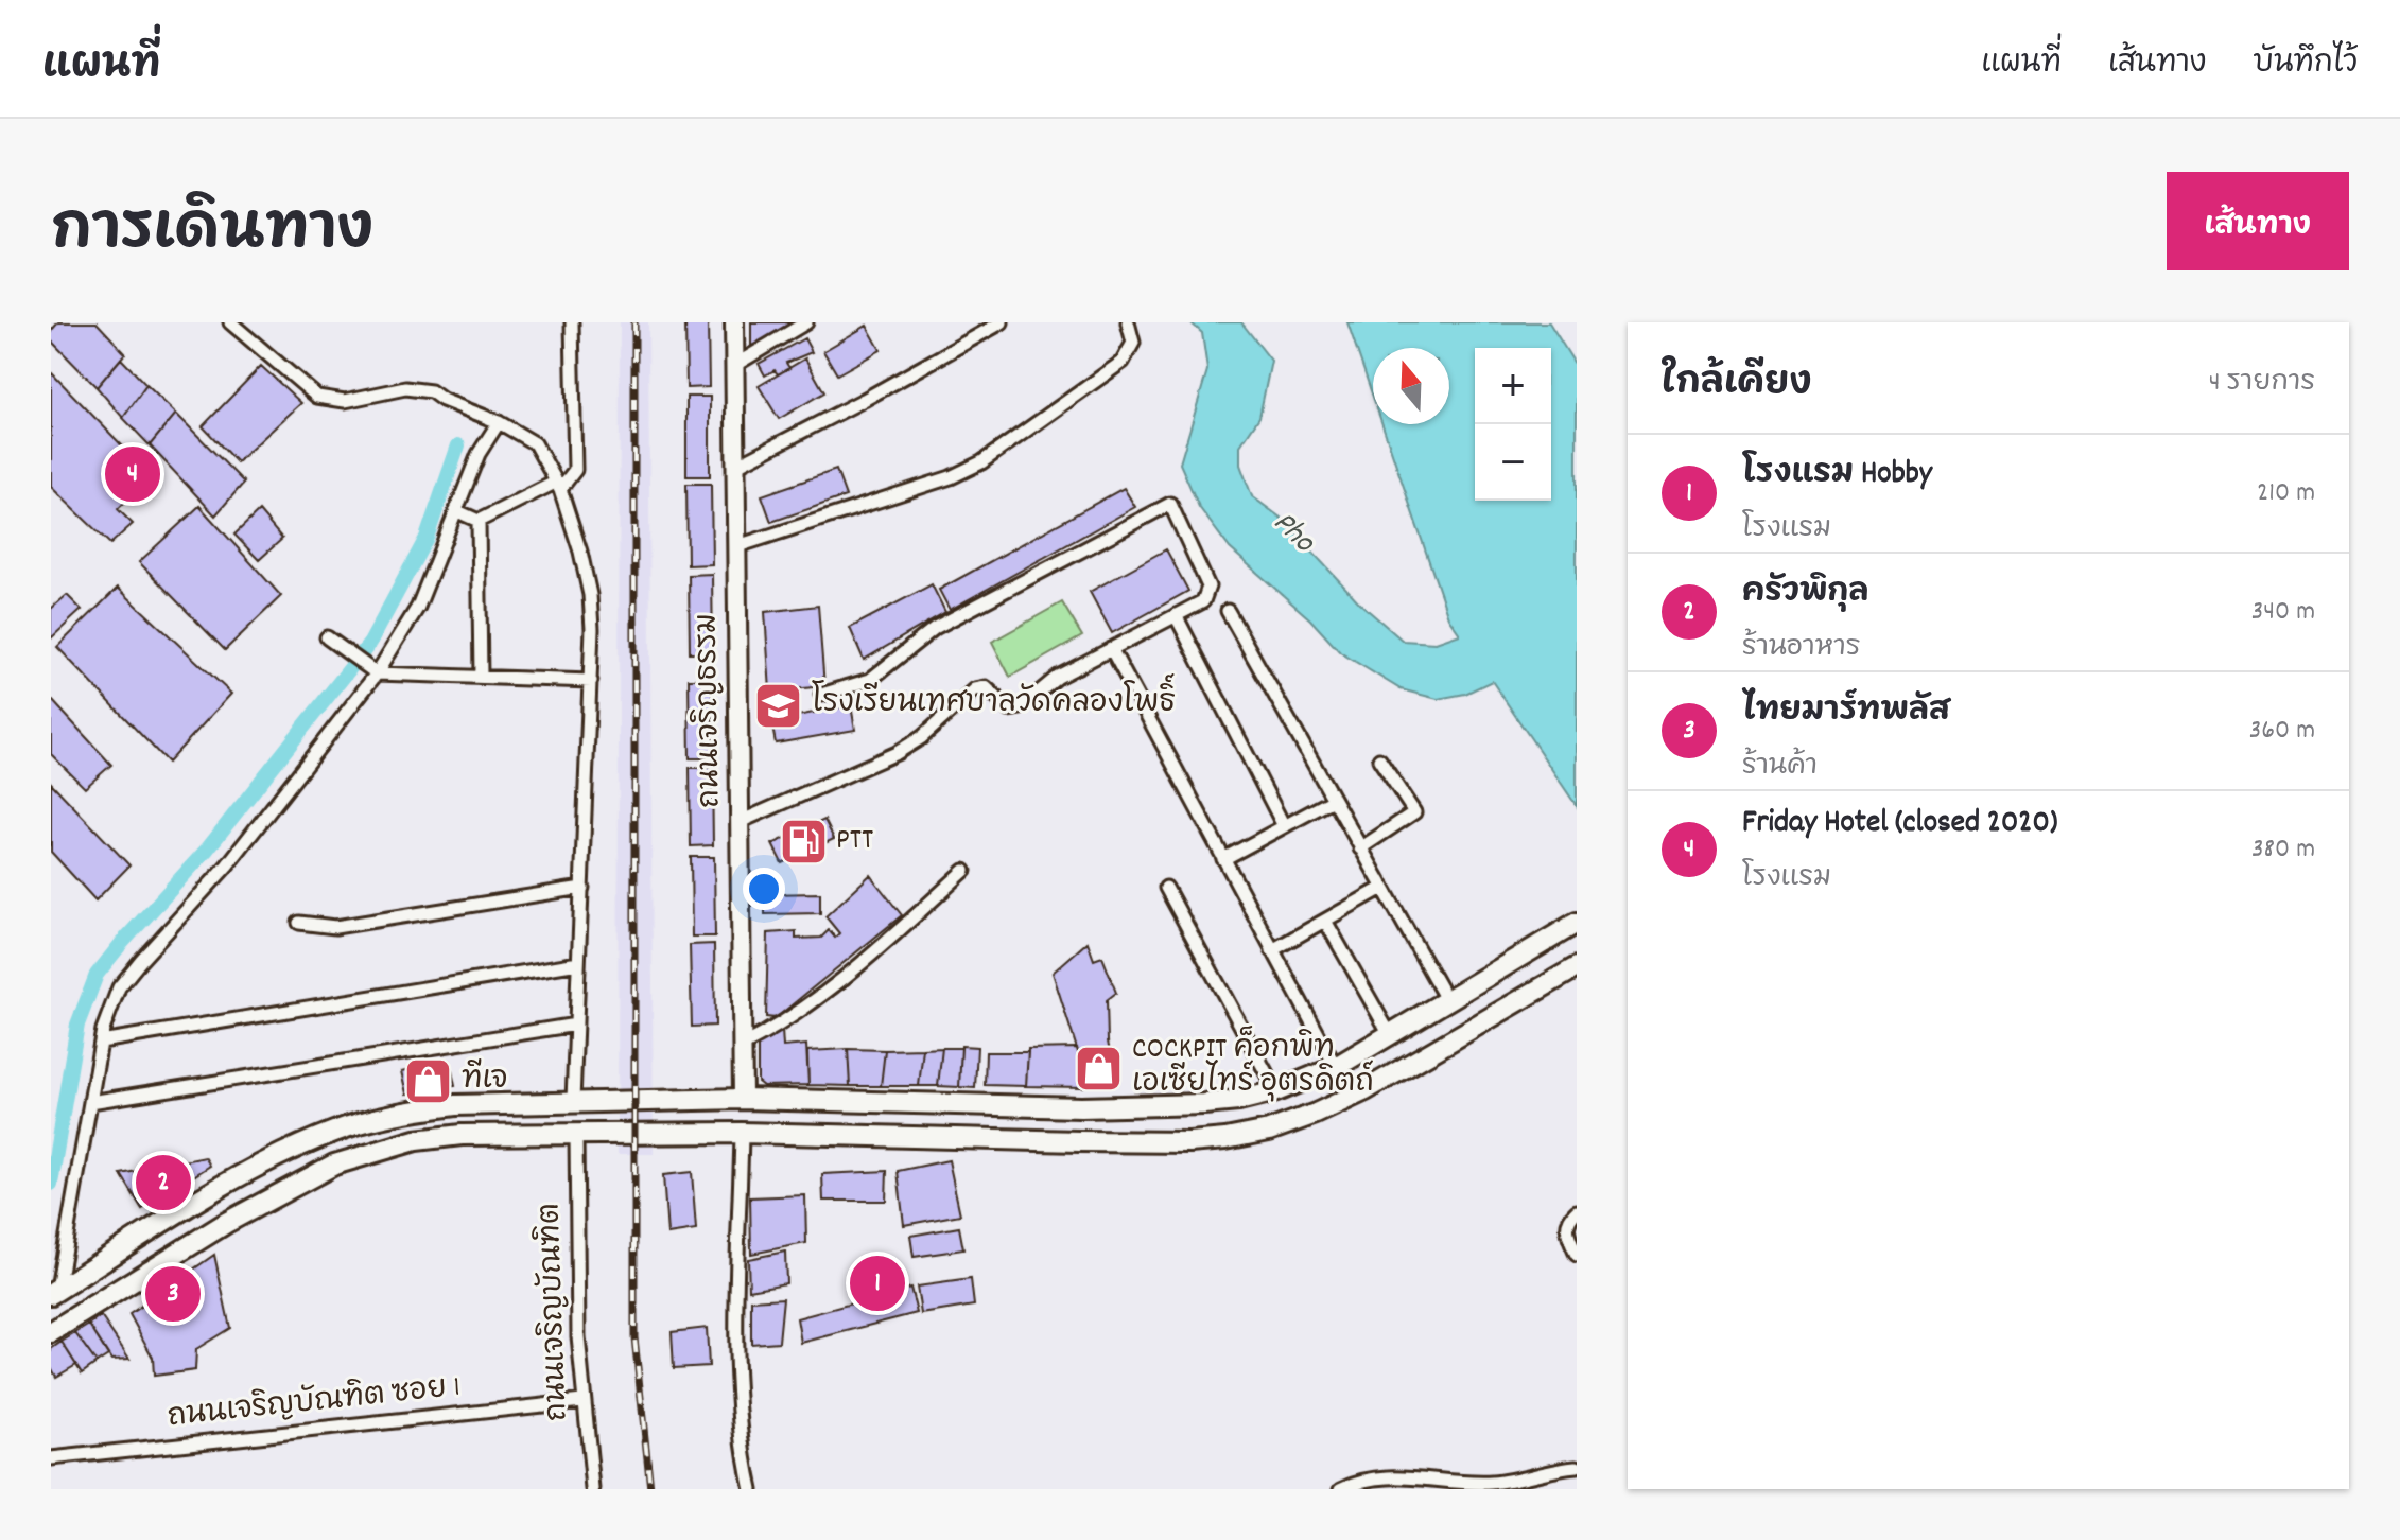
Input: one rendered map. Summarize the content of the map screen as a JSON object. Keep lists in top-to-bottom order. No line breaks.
{"streets":{"street":["ถนนเจริญธรรม","ถนนเจริญบัณฑิต","ถนนเจริญบัณฑิต ซอย 1"]},"crossings":[["ถนนเจริญบัณฑิต","ถนนเจริญบัณฑิต ซอย 1"]],"water":["Pho"],"places":{"school or university":["โรงเรียนเทศบาลวัดคลองโพธิ์"],"fuel station":["PTT"],"shop":["COCKPIT ค็อกพิท เอเซียไทร์ อุตรดิตถ์","ทีเจ"]},"north":"top","page":{"header":"แผนที่","nav":["แผนที่","เส้นทาง","บันทึกไว้"],"title":"การเดินทาง","buttons":"เส้นทาง","heading":["ใกล้เคียง","4 รายการ"],"map_buttons":["+","−"],"list":[{"mark":"1","name":"โรงแรม Hobby","note":"โรงแรม","value":"210 m"},{"mark":"2","name":"ครัวพิกุล","note":"ร้านอาหาร","value":"340 m"},{"mark":"3","name":"ไทยมาร์ทพลัส","note":"ร้านค้า","value":"360 m"},{"mark":"4","name":"Friday Hotel (closed 2020)","note":"โรงแรม","value":"380 m"}],"pins":["4","2","1","3"]}}
